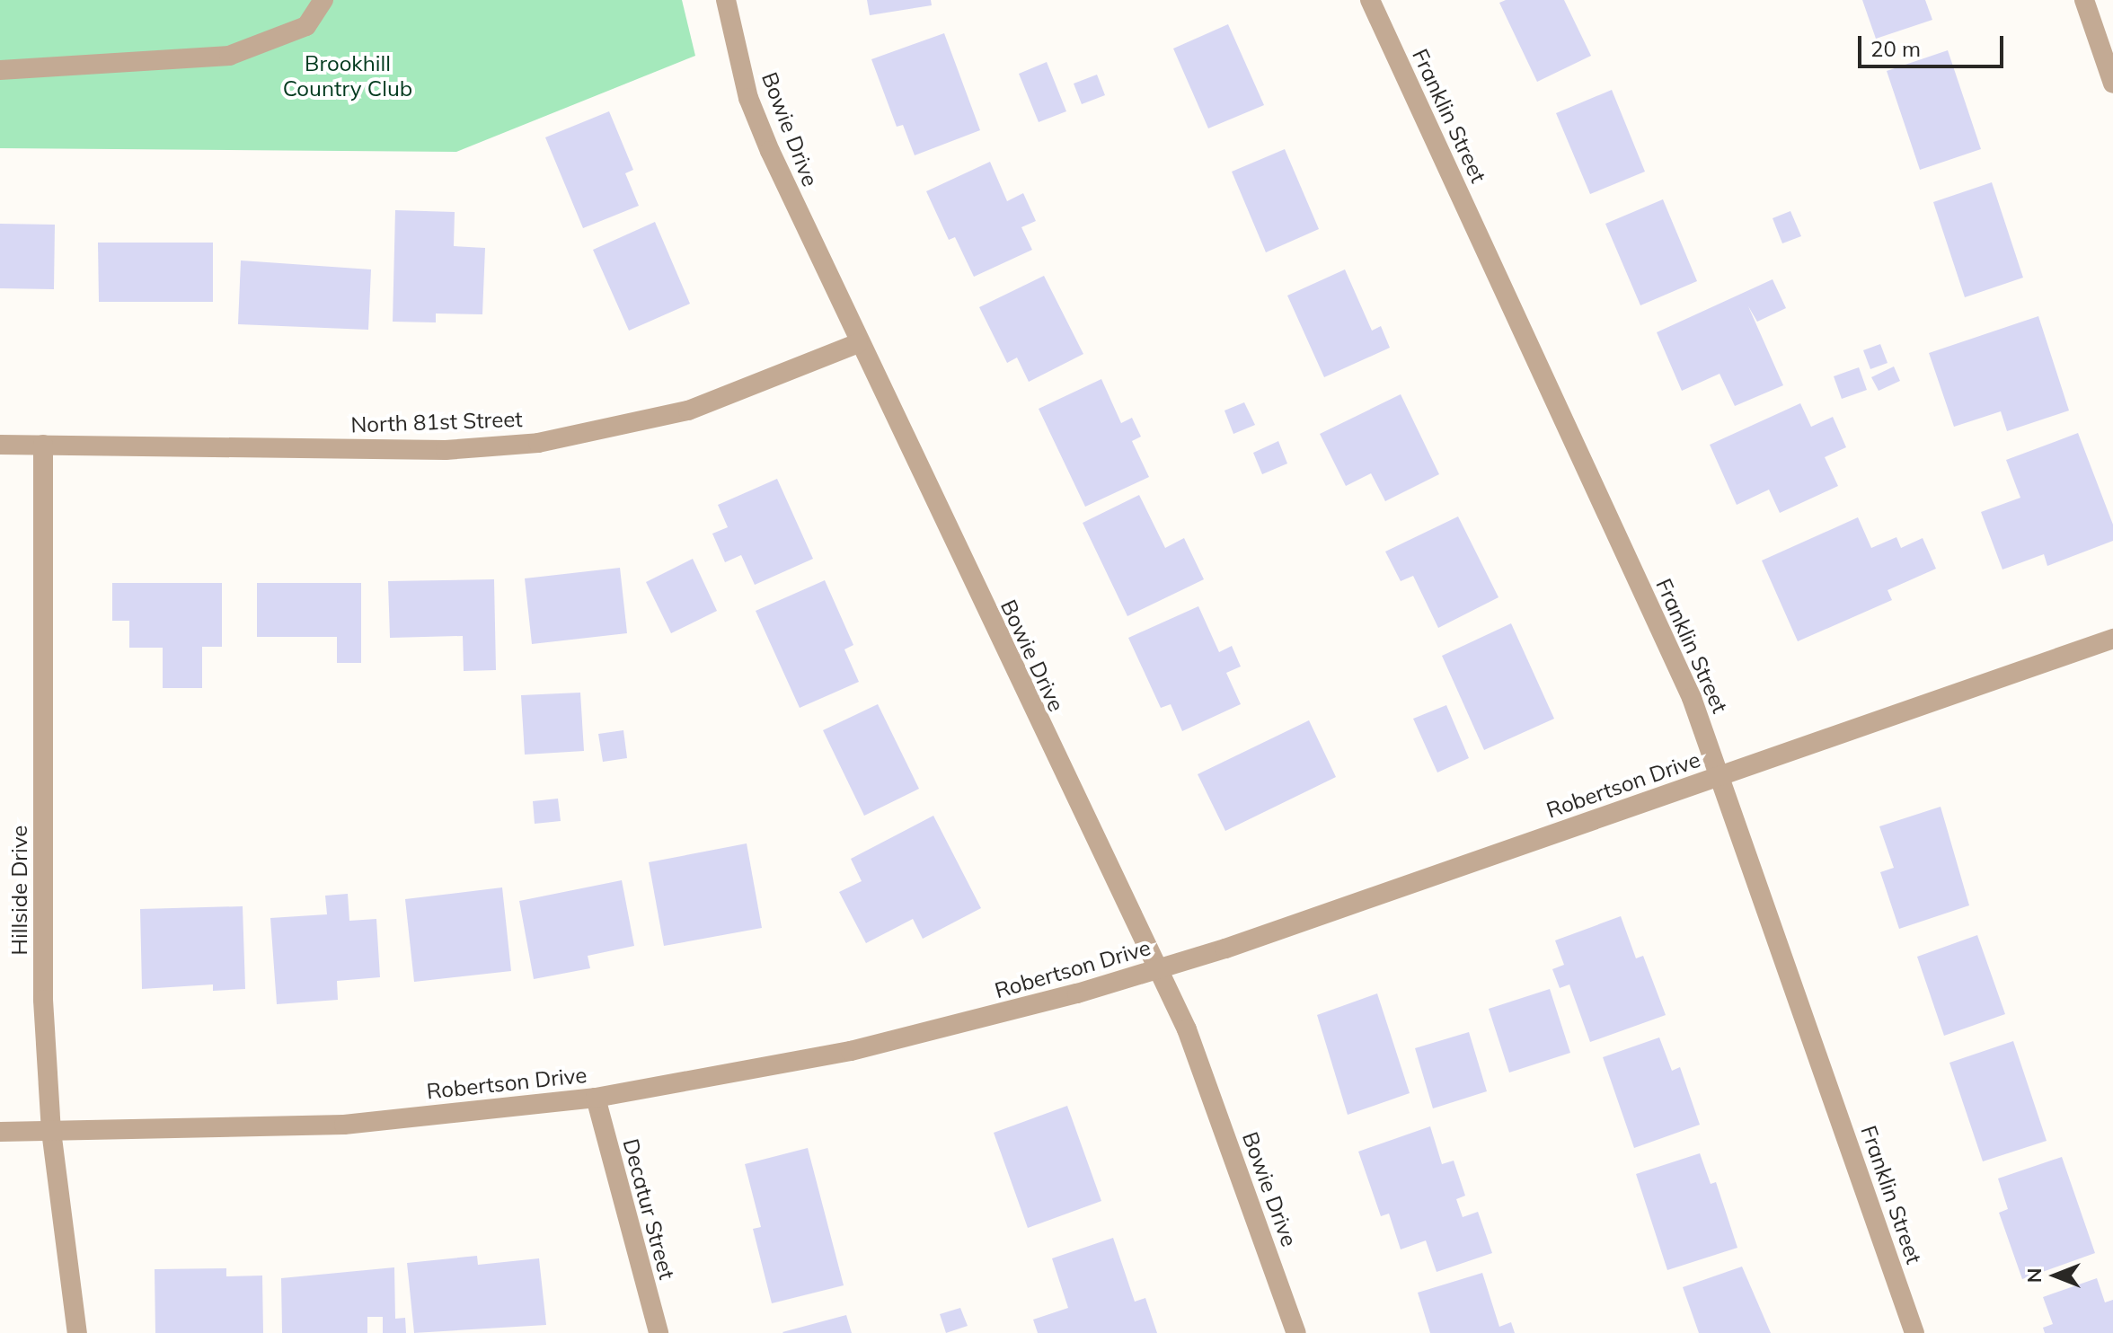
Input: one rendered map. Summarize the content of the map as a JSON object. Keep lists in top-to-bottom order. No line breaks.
{"streets":{"street":["Franklin Street","Bowie Drive","North 81st Street","Robertson Drive","Hillside Drive","Decatur Street"]},"crossings":[["Franklin Street","Robertson Drive"],["Bowie Drive","North 81st Street"],["Bowie Drive","Robertson Drive"],["North 81st Street","Hillside Drive"],["Robertson Drive","Hillside Drive"],["Robertson Drive","Decatur Street"]],"parks":["Brookhill Country Club"],"scale_bar":"20 m","north":"left"}
